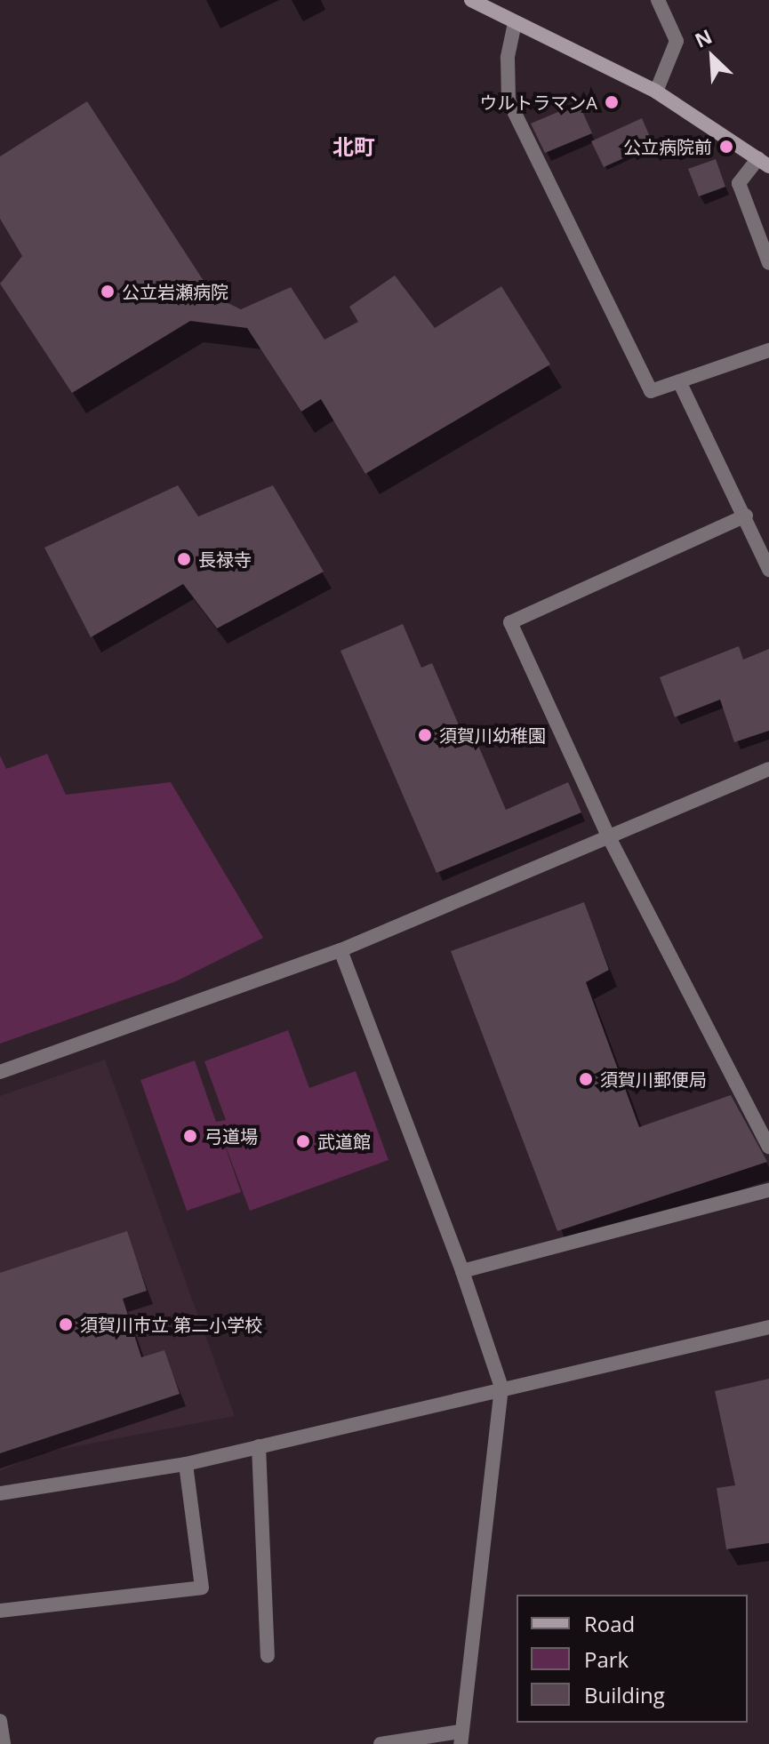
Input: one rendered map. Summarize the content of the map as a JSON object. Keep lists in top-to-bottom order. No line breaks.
{"districts":["北町"],"places":["ウルトラマンA","公立病院前","公立岩瀬病院","長禄寺","須賀川幼稚園","須賀川郵便局","弓道場","武道館","須賀川市立 第二小学校"],"legend":["Road","Park","Building"],"north":"top left"}
